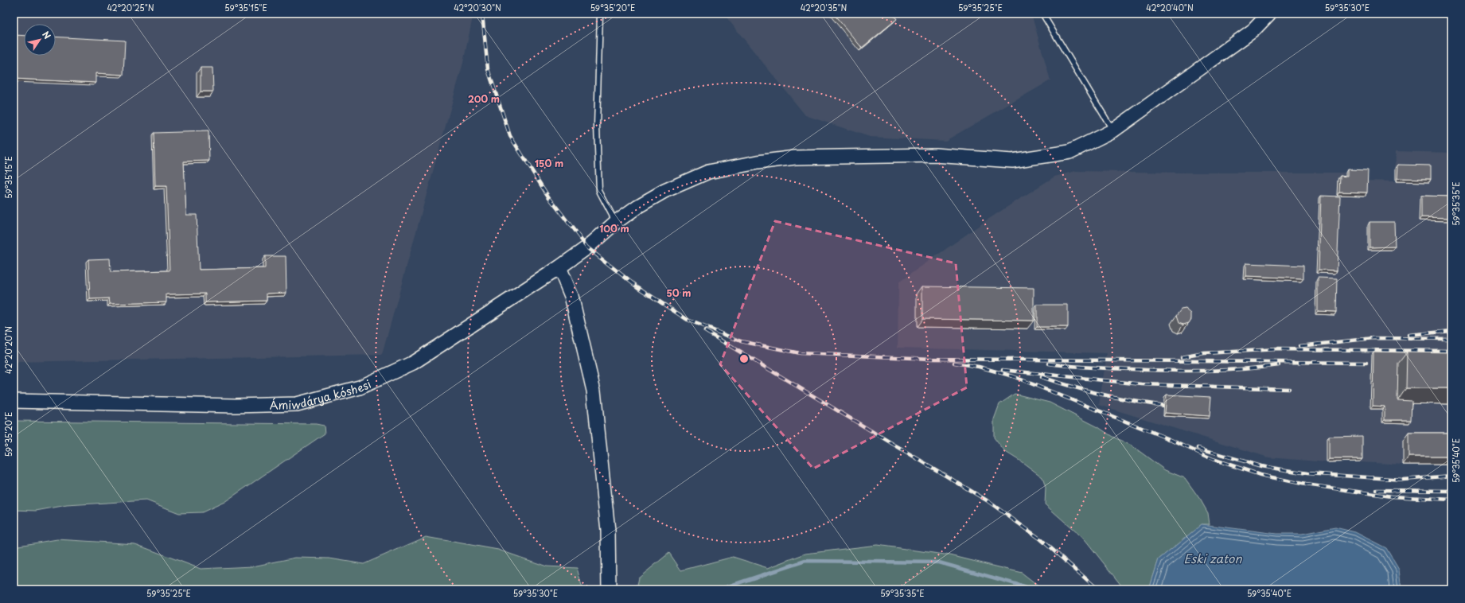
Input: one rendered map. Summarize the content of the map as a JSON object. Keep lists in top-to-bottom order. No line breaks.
{"streets":{"street":["Ámiwdárya kóshesi"]},"water":["Eski zaton"],"north":"top right","coordinates":["42°20'25\"N","59°35'15\"E","42°20'30\"N","59°35'20\"E","42°20'35\"N","59°35'25\"E","42°20'40\"N","59°35'30\"E","59°35'35\"E","42°20'20\"N","59°35'40\"E"],"rings":["200 m","150 m","100 m","50 m"]}
